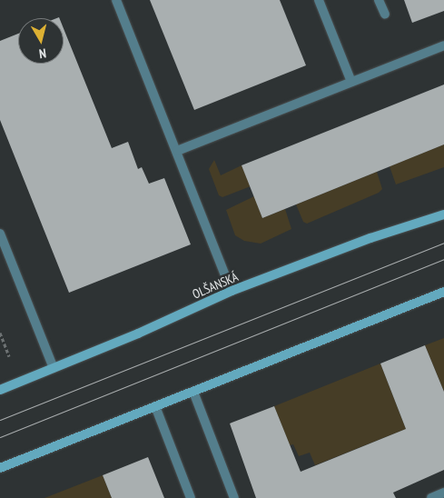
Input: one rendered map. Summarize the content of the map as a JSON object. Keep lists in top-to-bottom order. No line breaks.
{"streets":{"street":["OLŠANSKÁ"]},"north":"bottom"}
